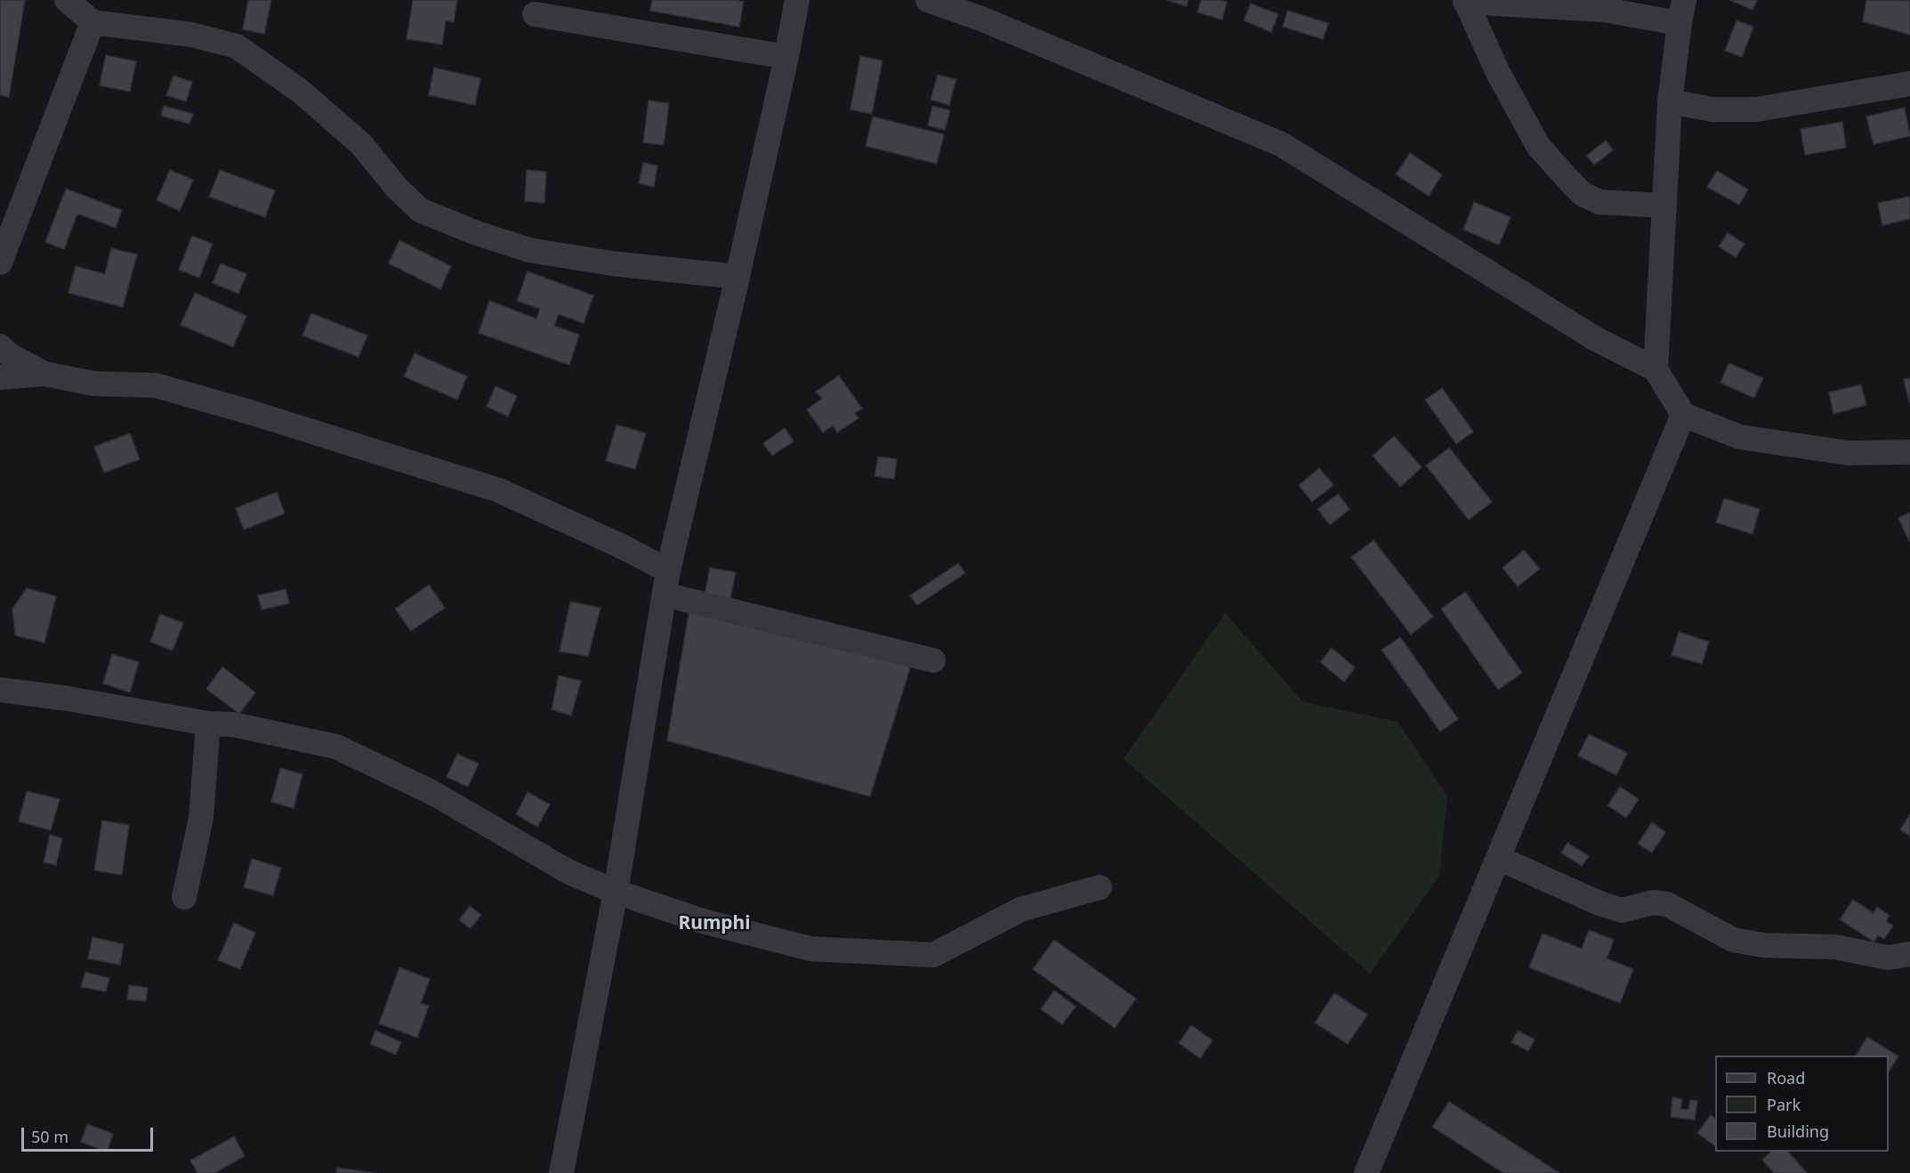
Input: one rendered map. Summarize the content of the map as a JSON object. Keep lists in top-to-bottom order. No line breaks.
{"districts":["Rumphi"],"legend":["Road","Park","Building"],"scale_bar":"50 m"}
